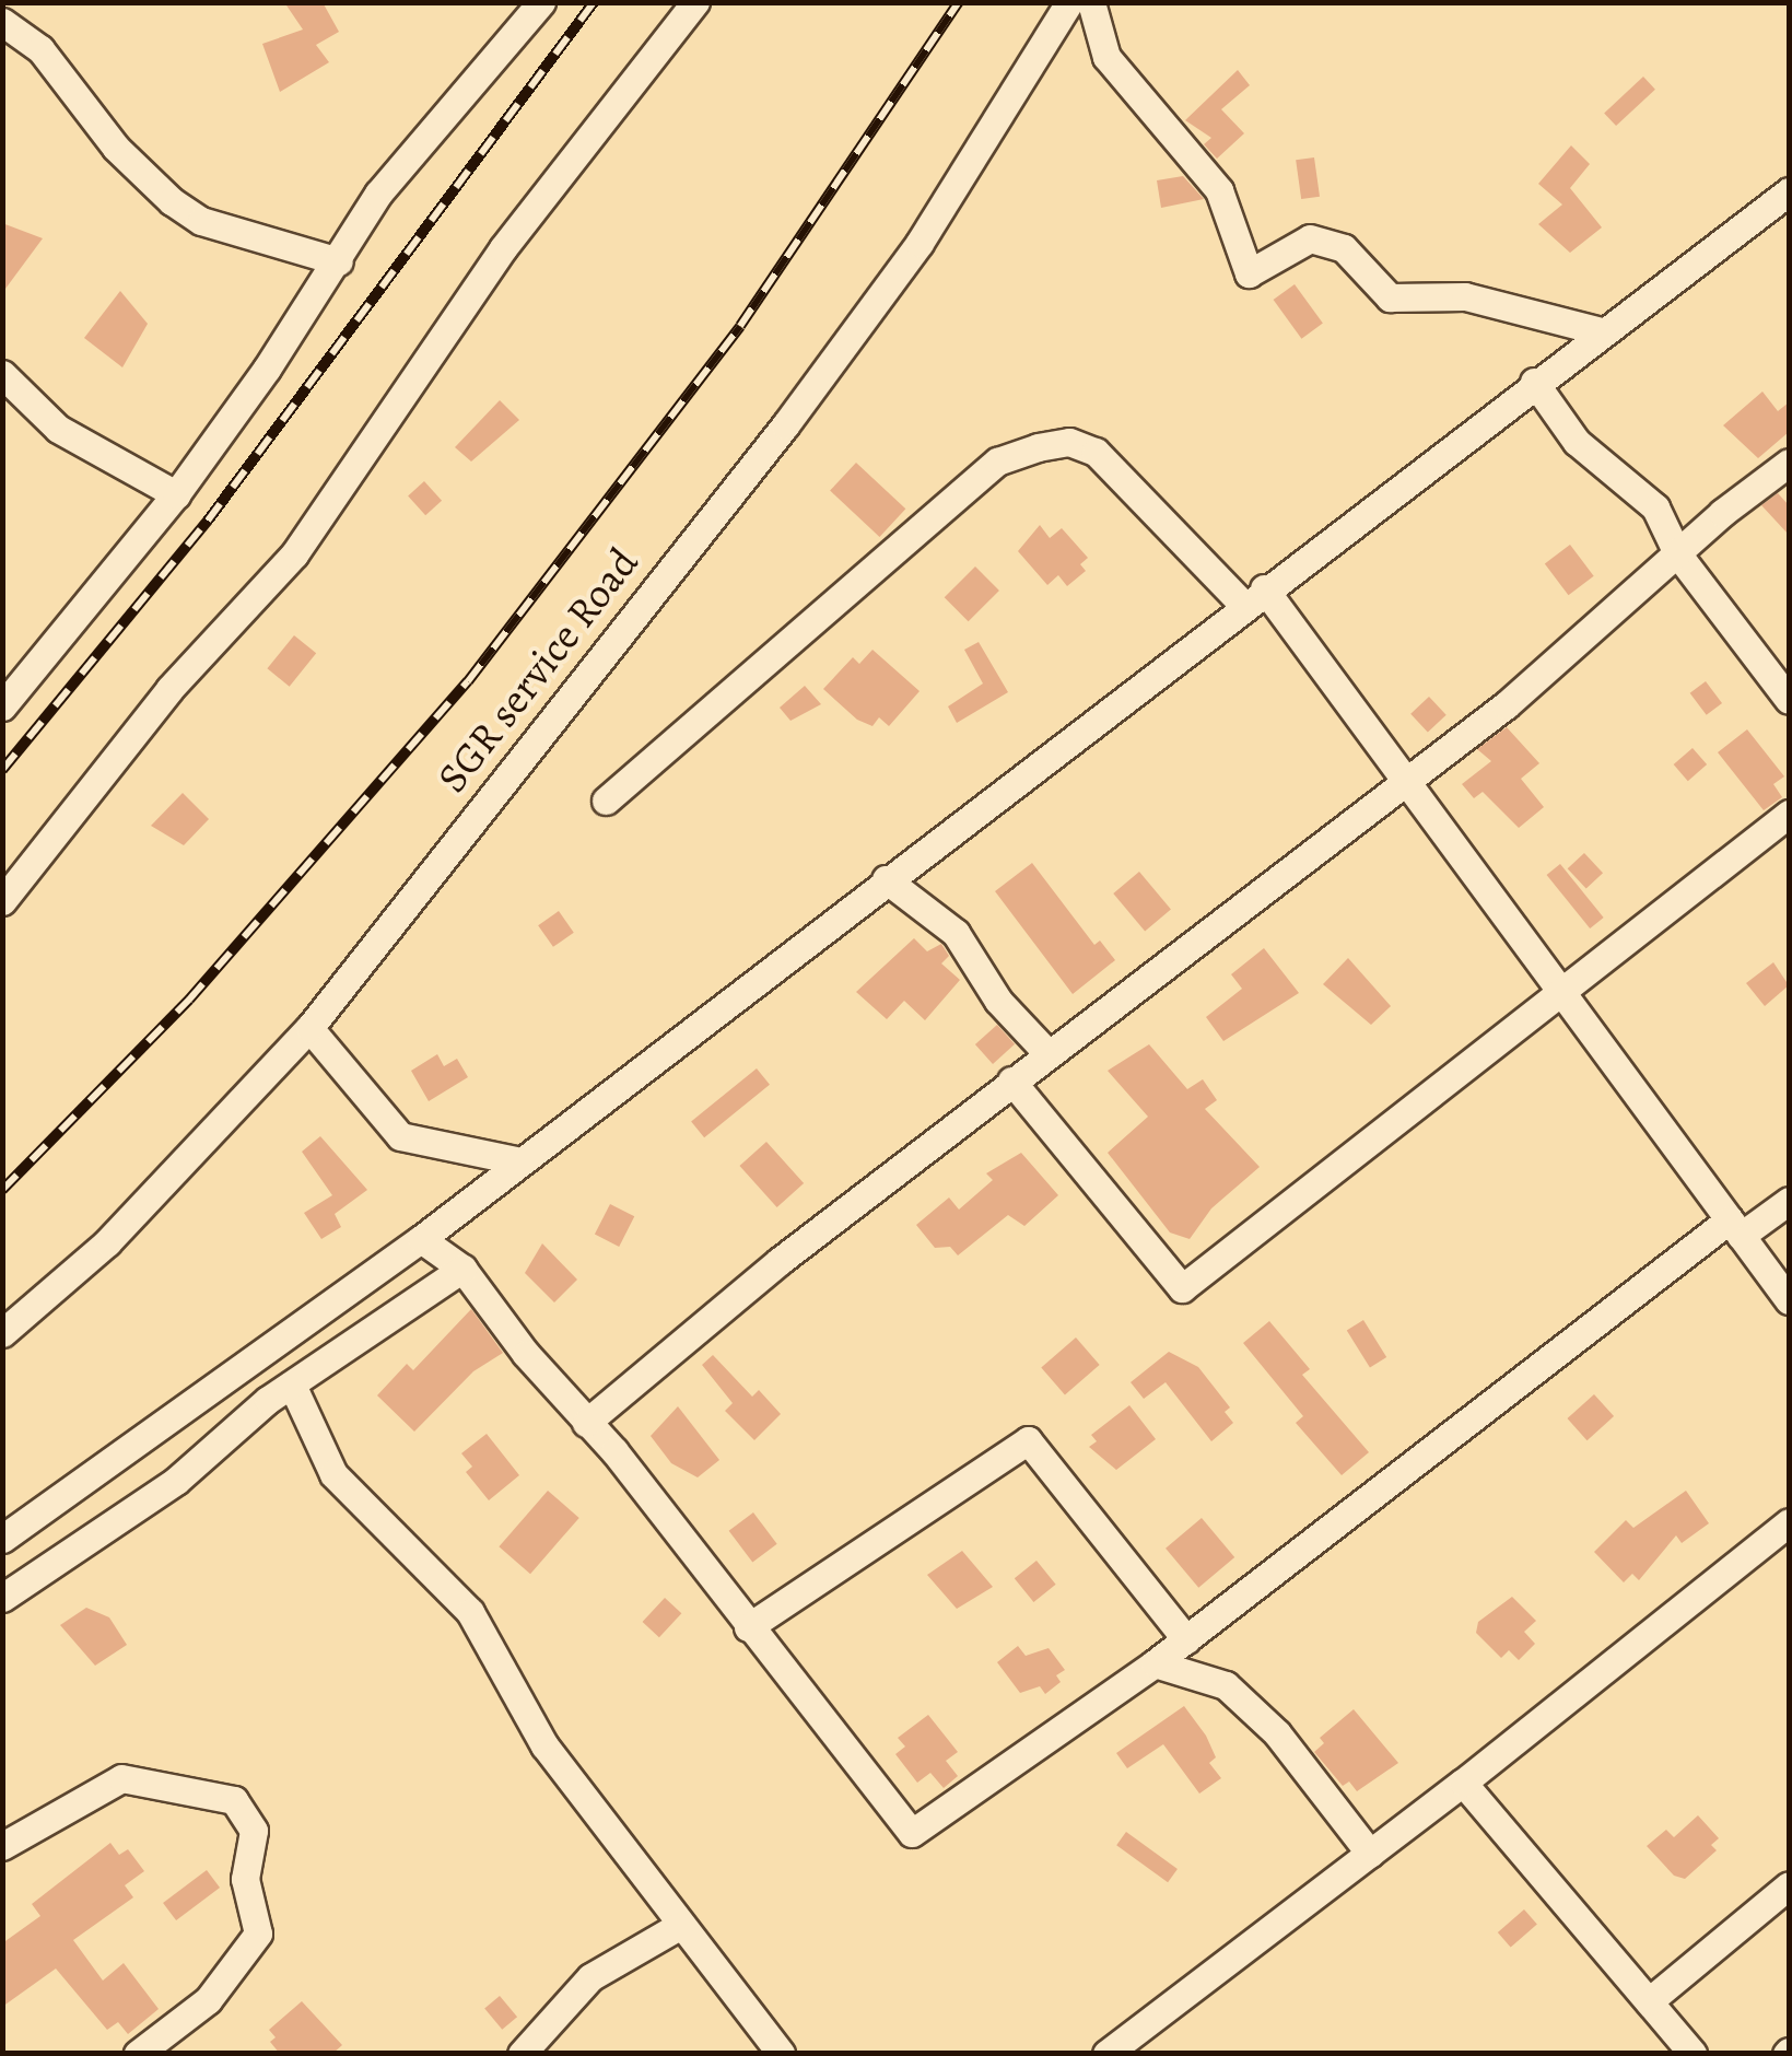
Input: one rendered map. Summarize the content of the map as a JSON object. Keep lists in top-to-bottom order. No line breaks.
{"streets":{"street":["SGR service Road"]}}
